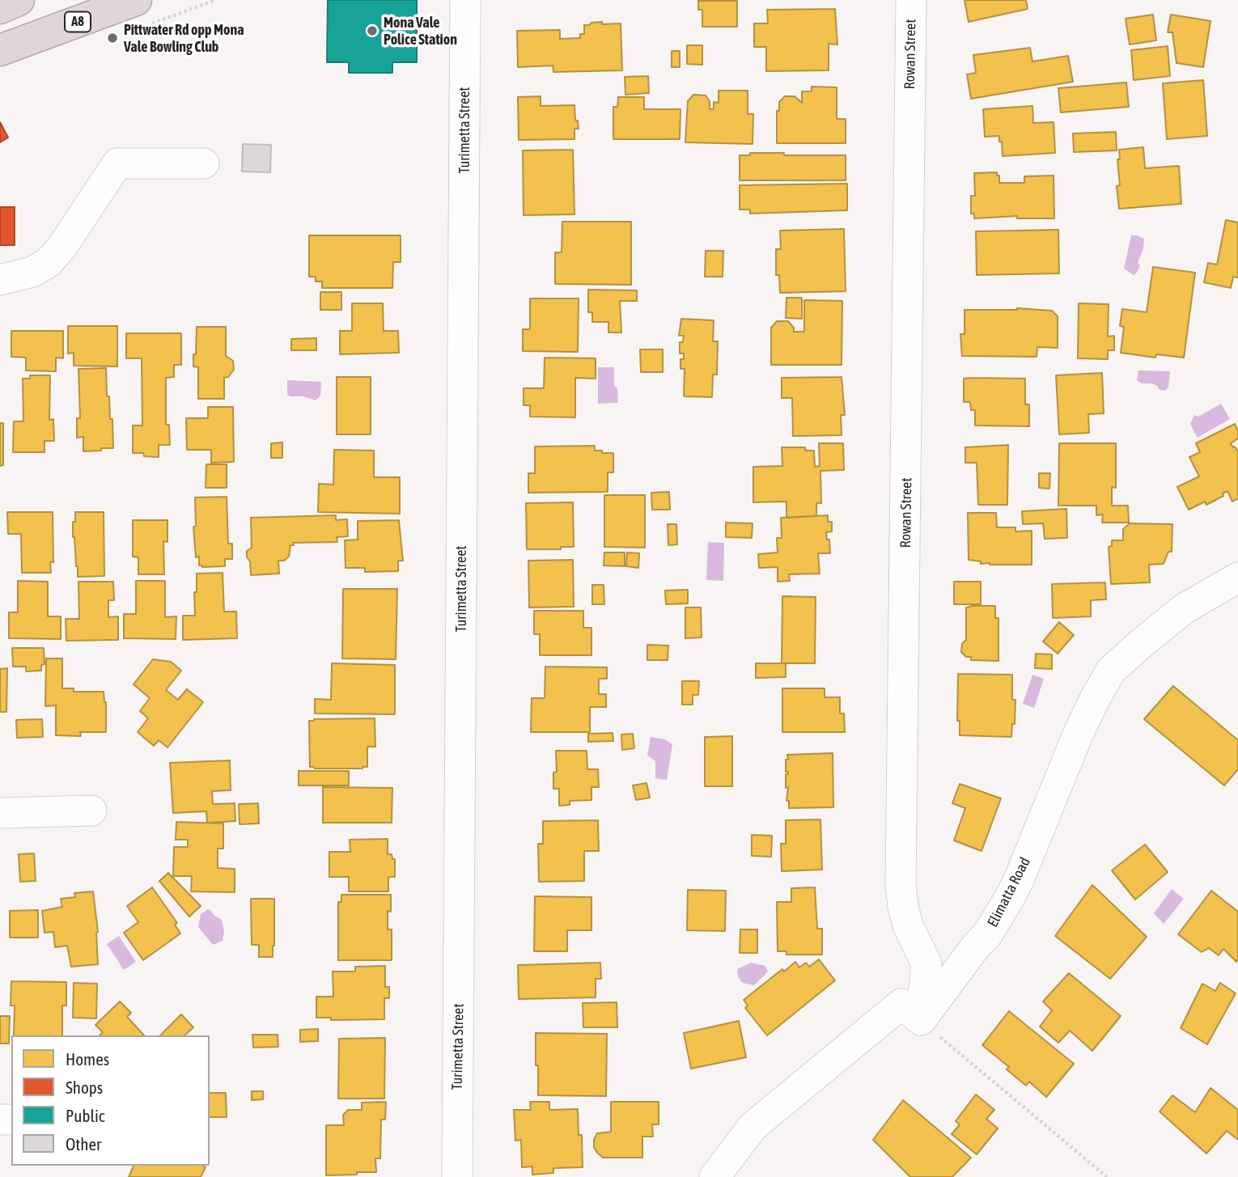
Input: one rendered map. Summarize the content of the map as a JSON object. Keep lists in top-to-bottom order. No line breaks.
{"streets":{"highway":["A8"],"street":["Rowan Street","Turimetta Street","Elimatta Road"]},"crossings":[["Rowan Street","Elimatta Road"]],"places":["Mona Vale Police Station","Pittwater Rd opp Mona Vale Bowling Club"],"legend":["Homes","Shops","Public","Other"]}
